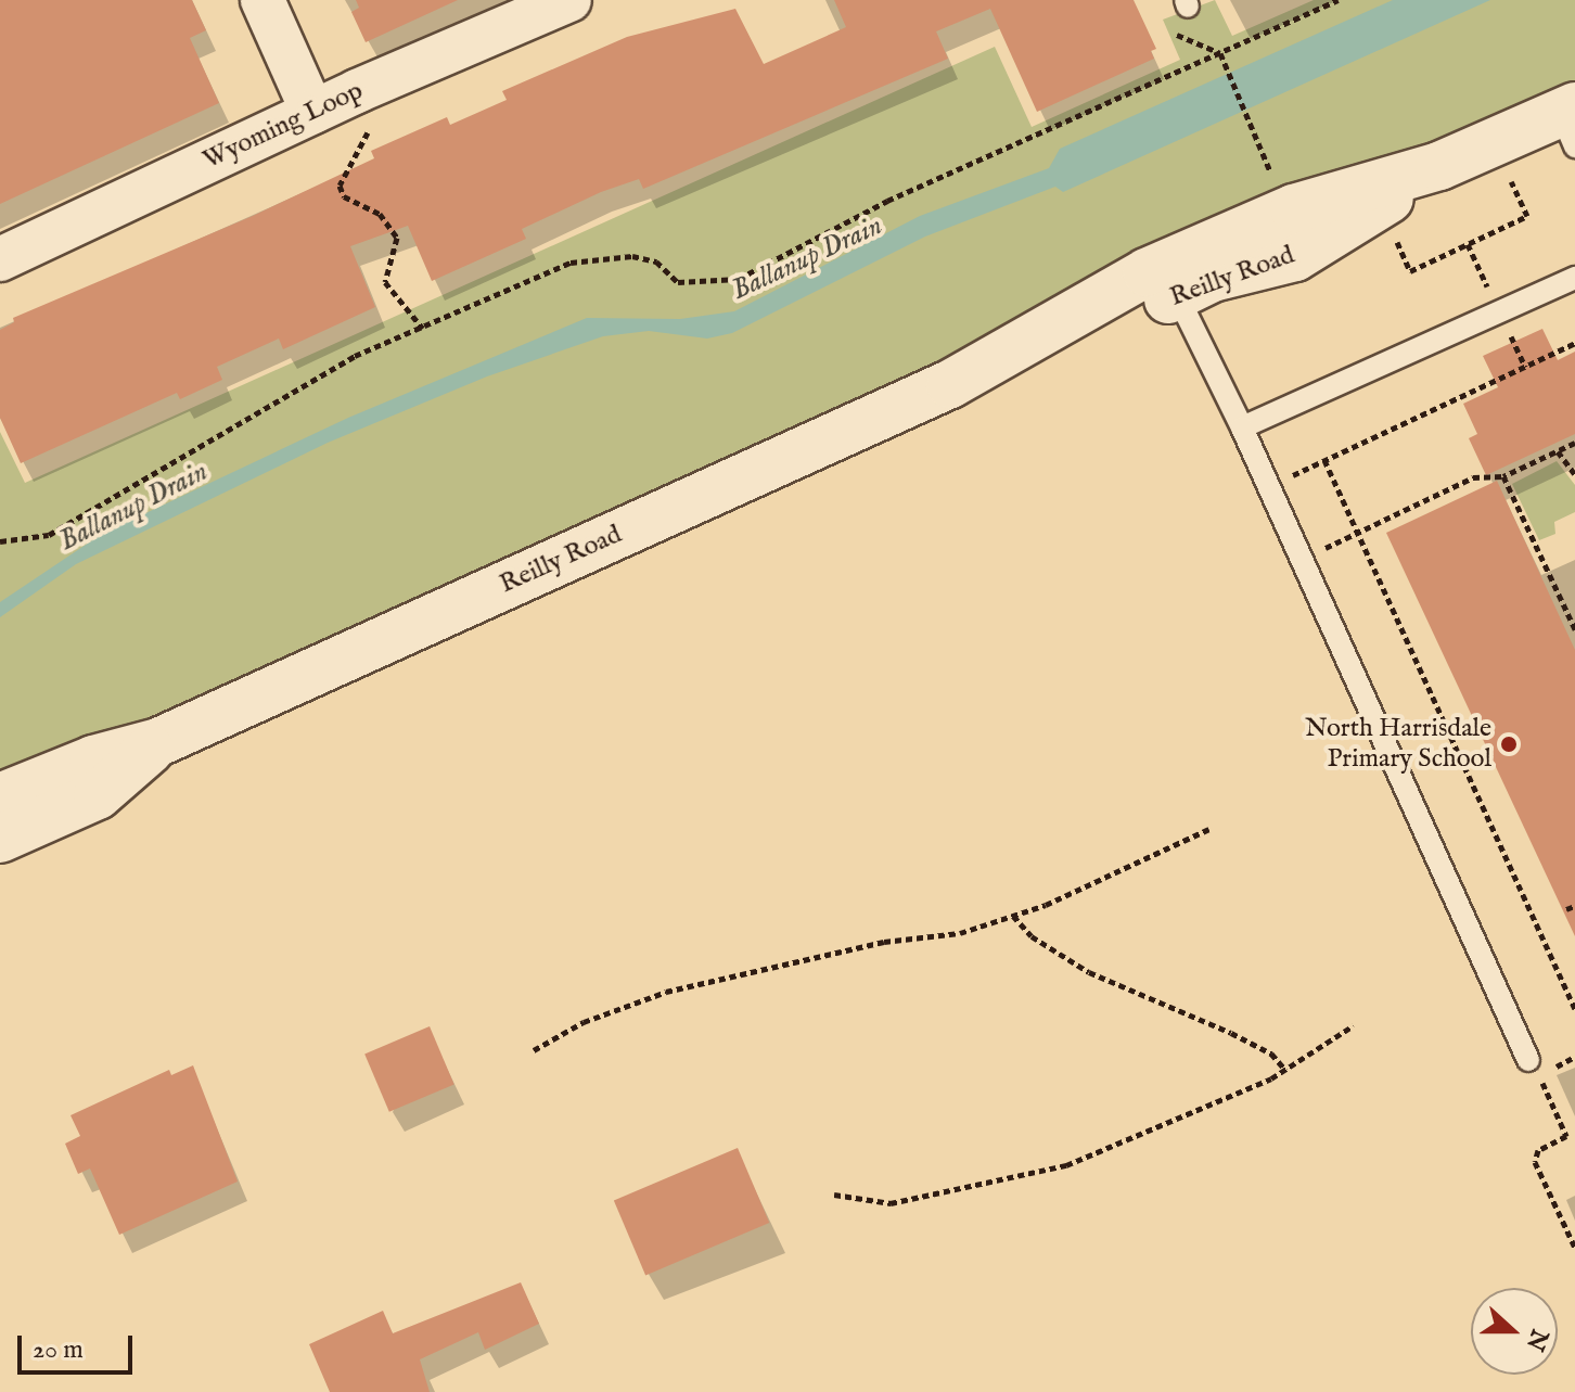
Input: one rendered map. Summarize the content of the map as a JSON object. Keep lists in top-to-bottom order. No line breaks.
{"streets":{"street":["Wyoming Loop","Reilly Road"]},"water":["Ballanup Drain"],"places":["North Harrisdale Primary School"],"scale_bar":"20 m","north":"right"}
